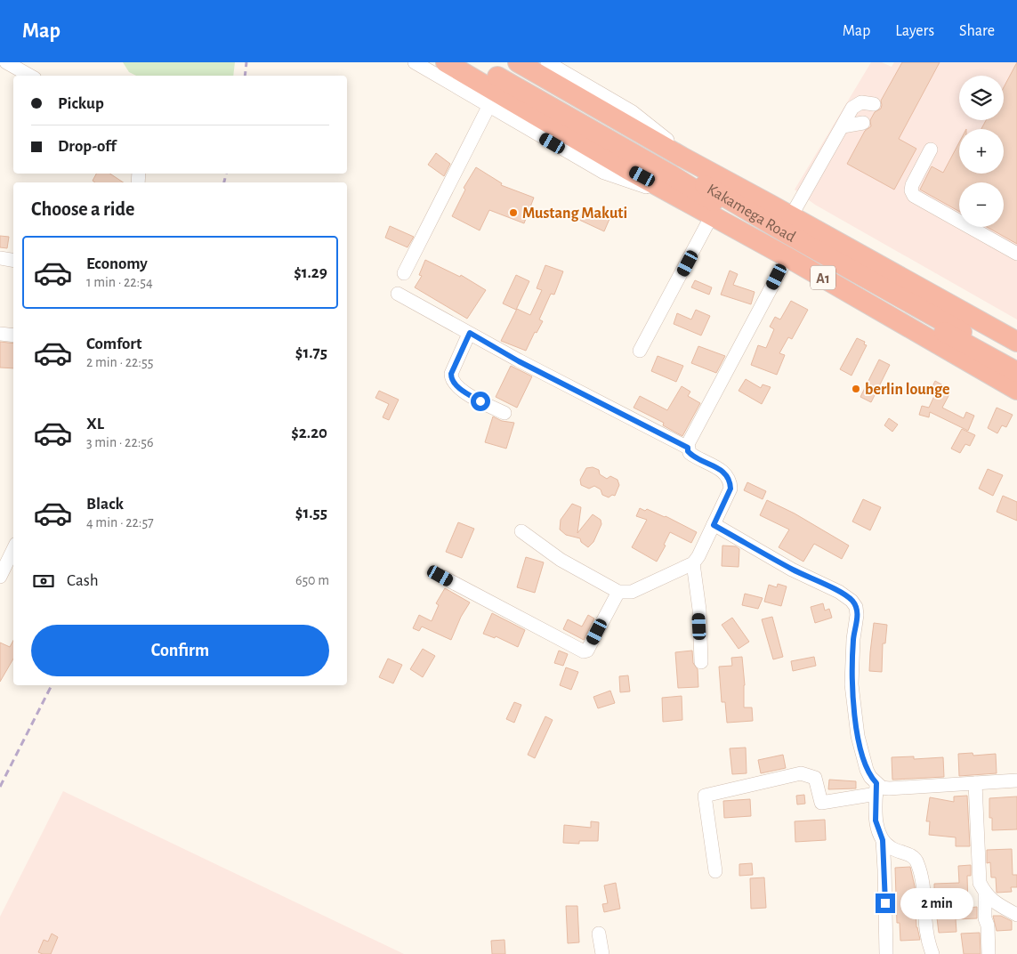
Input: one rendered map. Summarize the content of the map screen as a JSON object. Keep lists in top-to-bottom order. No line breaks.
{"streets":{"highway":["Kakamega Road","A1"]},"places":["Mustang Makuti","berlin lounge"],"page":{"header":"Map","nav":["Map","Layers","Share"],"map_buttons":["+","−"],"banner":["Pickup","Drop-off"],"heading":"Choose a ride","list":[{"name":"Economy","note":"1 min · 22:54","value":"$1.29"},{"name":"Comfort","note":"2 min · 22:55","value":"$1.75"},{"name":"XL","note":"3 min · 22:56","value":"$2.20"},{"name":"Black","note":"4 min · 22:57","value":"$1.55"}],"pay":["Cash","650 m"],"buttons":"Confirm","bubble":"2 min"}}
